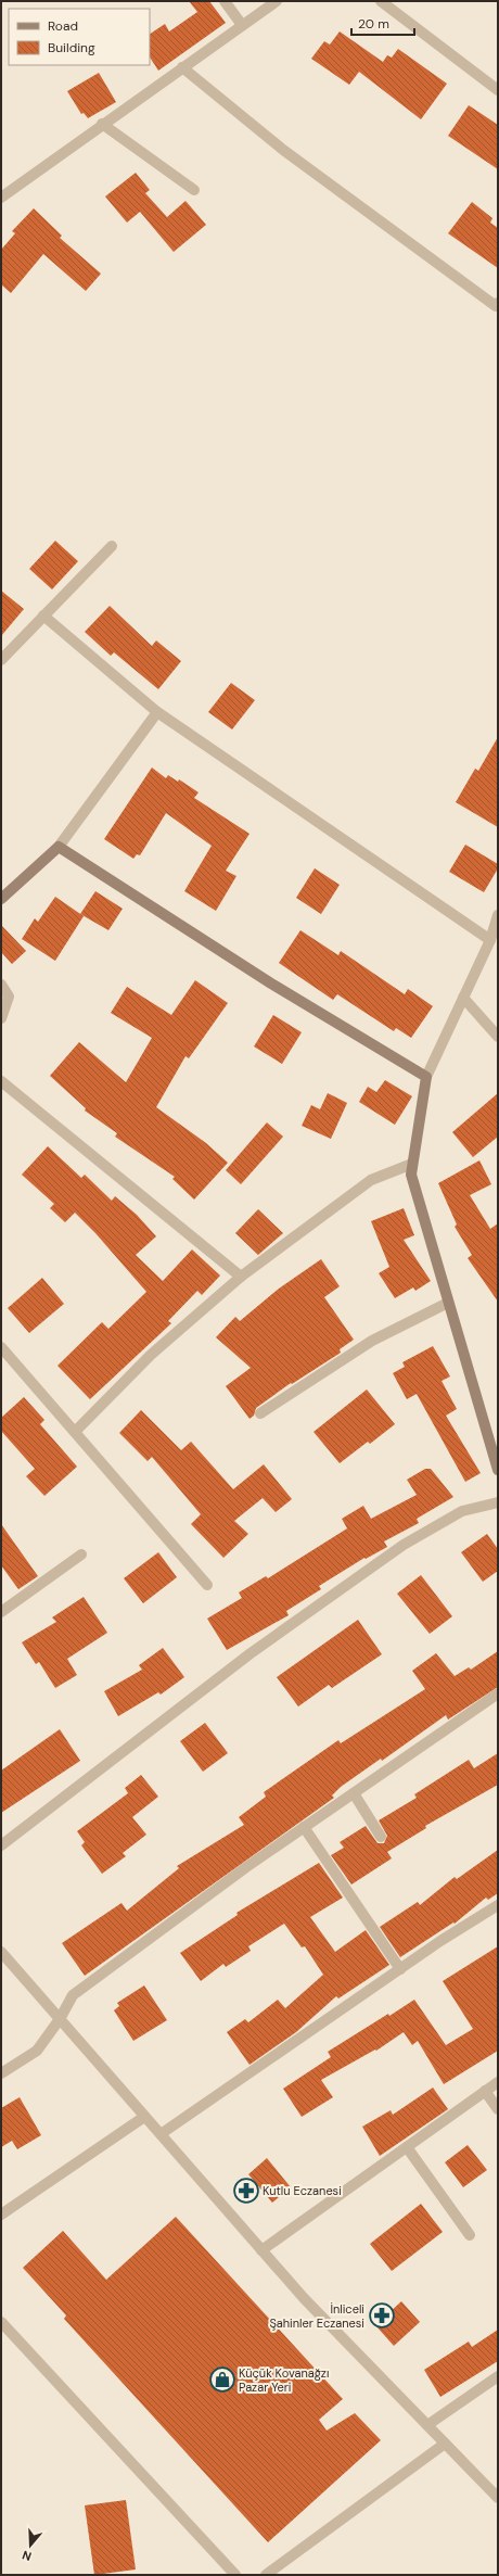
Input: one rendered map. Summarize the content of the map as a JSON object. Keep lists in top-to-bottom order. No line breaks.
{"places":{"pharmacy":["Kutlu Eczanesi","İnliceli Şahinler Eczanesi"],"shop":["Küçük Kovanağzı Pazar Yeri"]},"legend":["Road","Building"],"scale_bar":"20 m","north":"bottom"}
